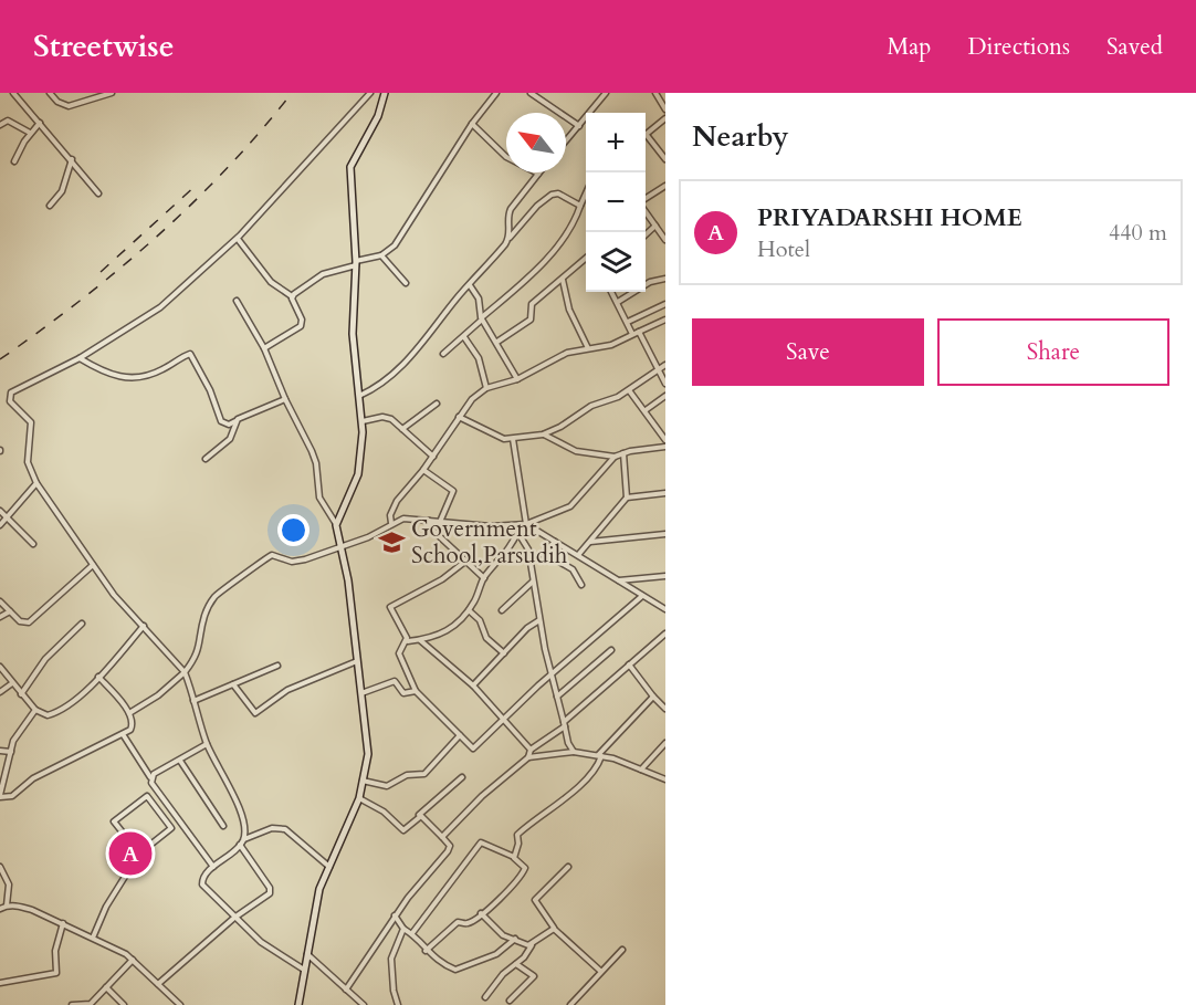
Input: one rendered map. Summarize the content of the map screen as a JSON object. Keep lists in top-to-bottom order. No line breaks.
{"places":{"school or university":["Government School,Parsudih"]},"north":"top left","page":{"header":"Streetwise","nav":["Map","Directions","Saved"],"heading":"Nearby","map_buttons":["+","−"],"list":[{"mark":"A","name":"PRIYADARSHI HOME","note":"Hotel","value":"440 m"}],"buttons":["Save","Share"],"pins":"A"}}
